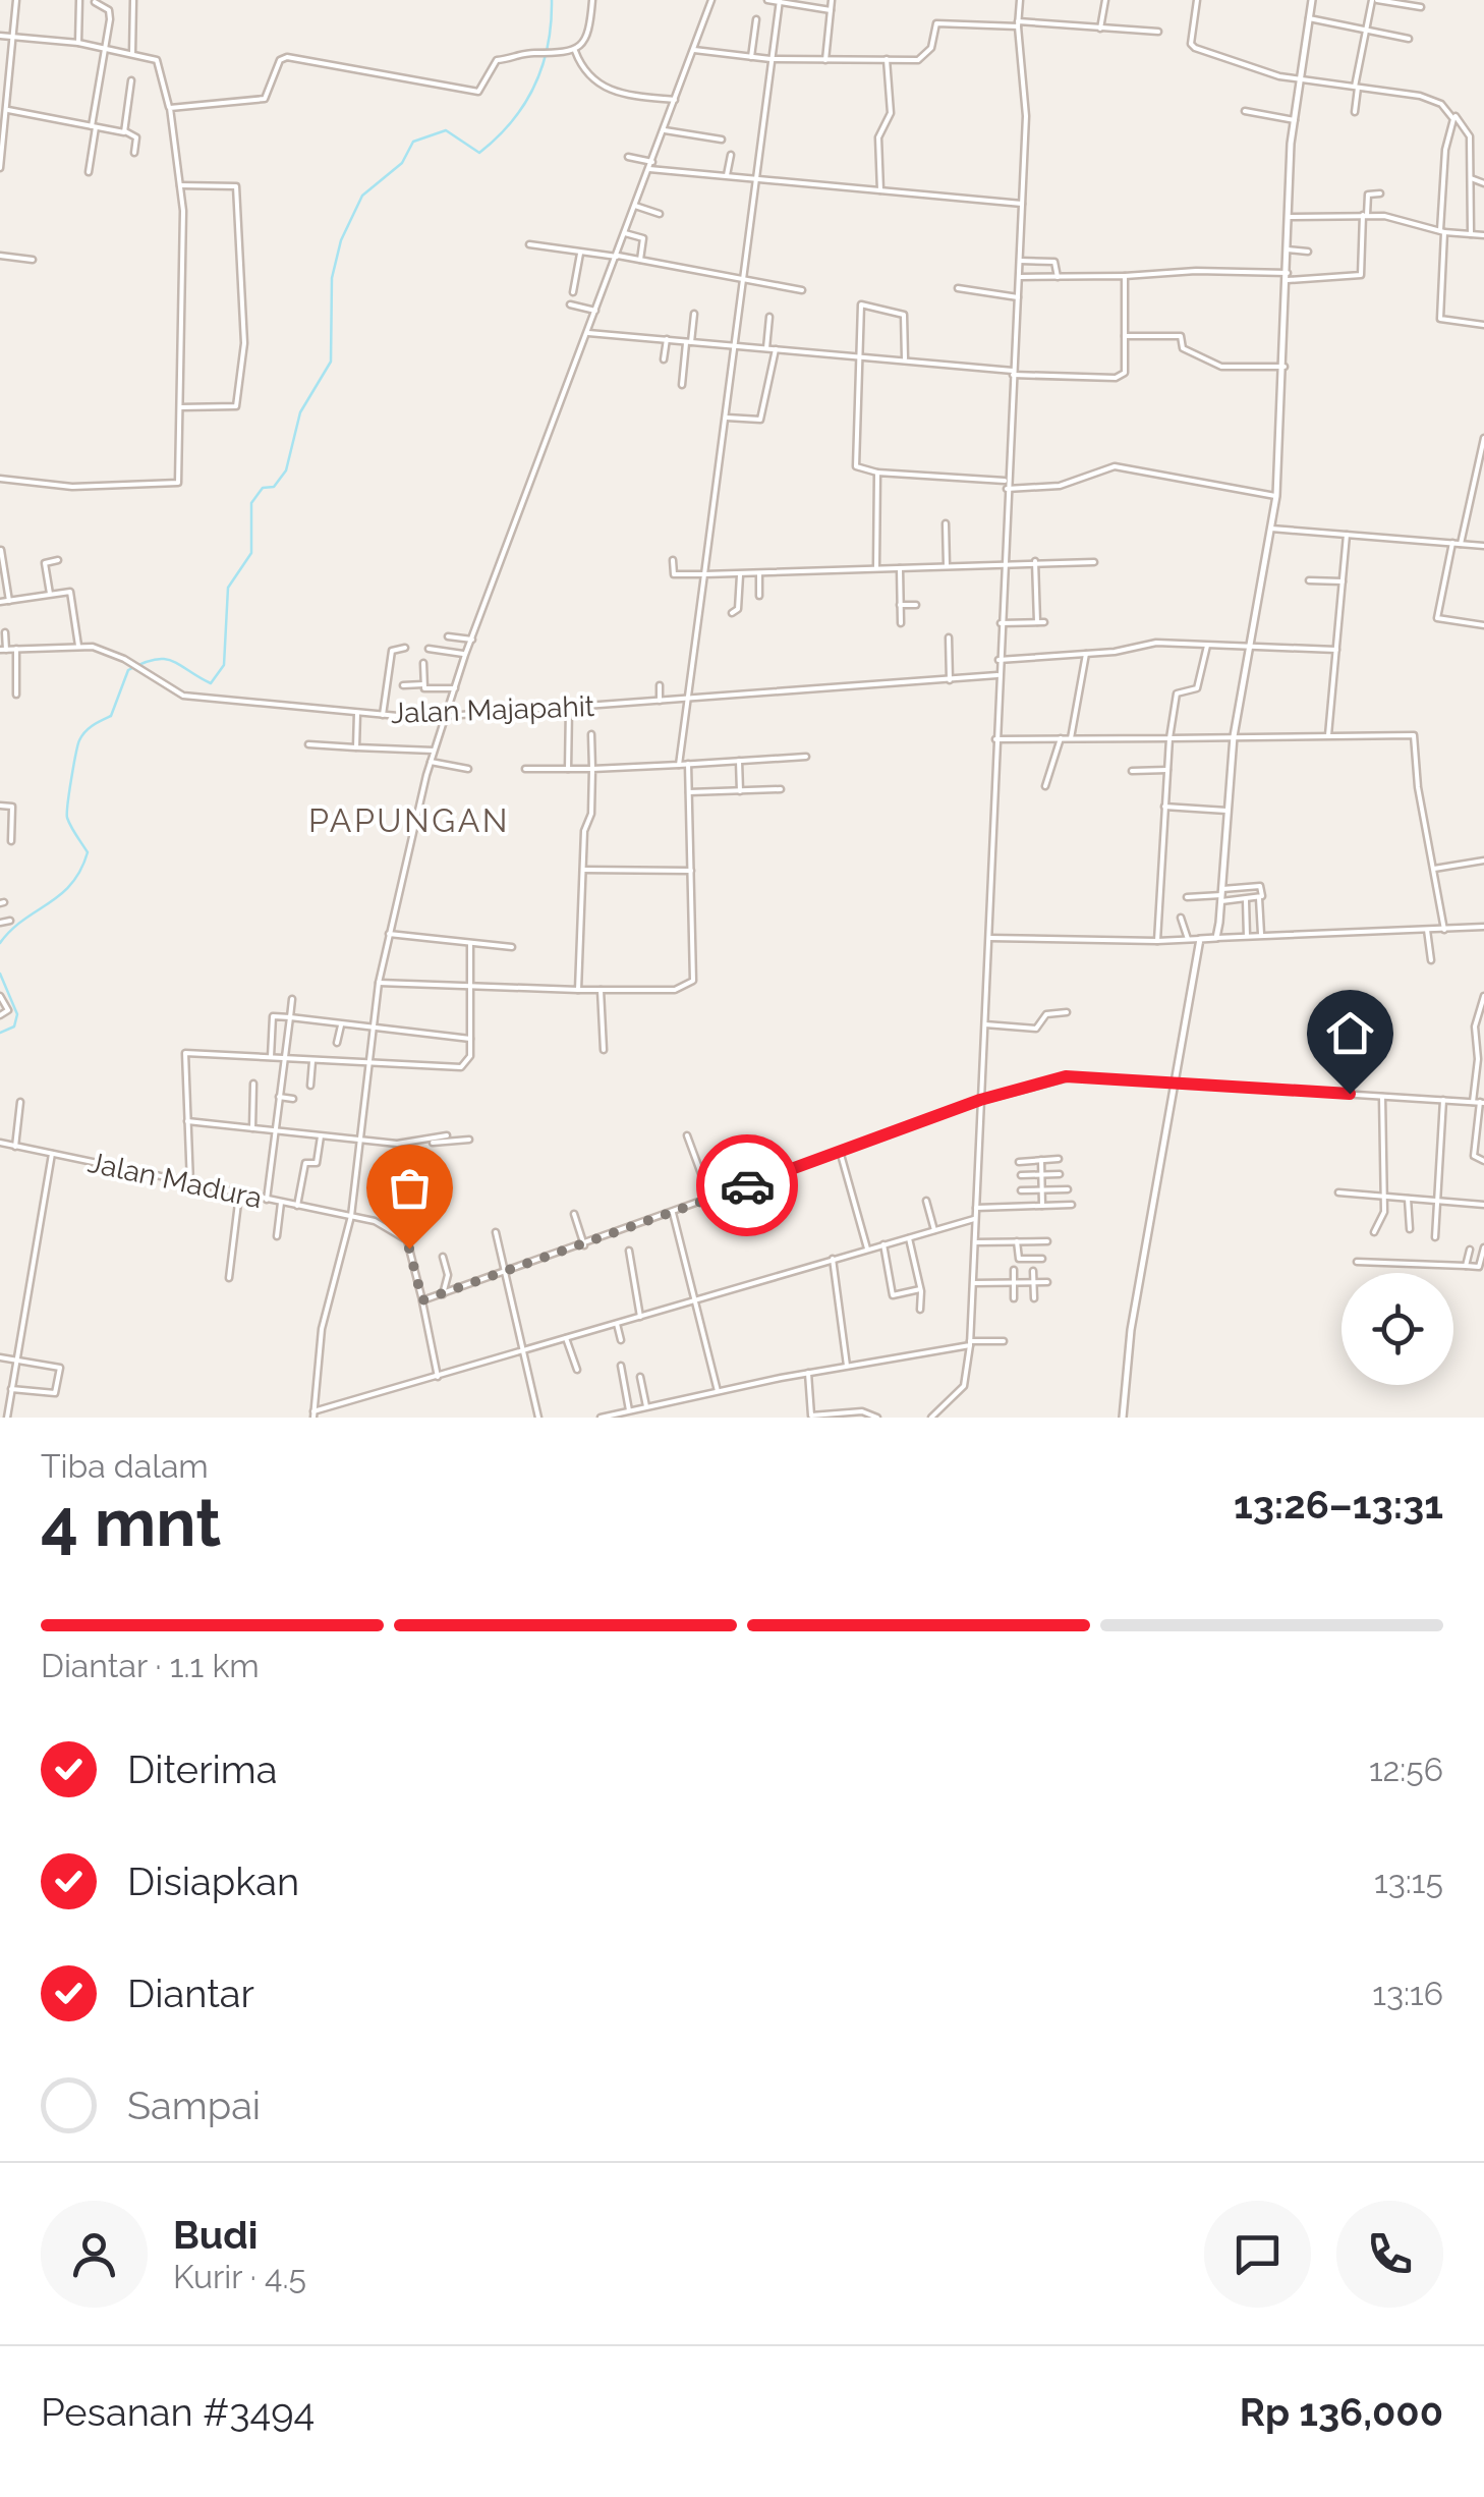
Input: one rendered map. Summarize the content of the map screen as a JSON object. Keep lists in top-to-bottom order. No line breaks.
{"streets":{"street":["Jalan Majapahit","Jalan Madura"]},"districts":["PAPUNGAN"],"page":{"heading":["4 mnt","Tiba dalam","13:26–13:31"],"panel":["Budi","Kurir · 4.5","Pesanan #3494","Rp 136,000"],"bar":"Diantar · 1.1 km","list":[["Diterima","12:56"],["Disiapkan","13:15"],["Diantar","13:16"],"Sampai"]}}
